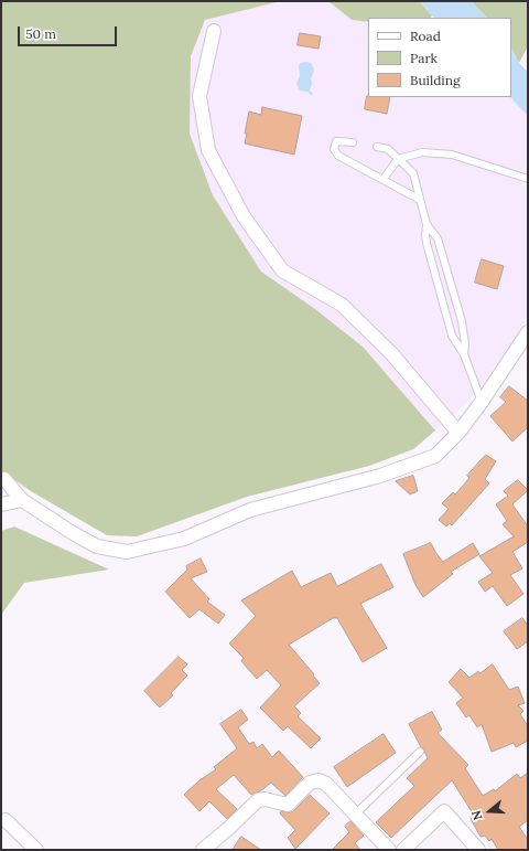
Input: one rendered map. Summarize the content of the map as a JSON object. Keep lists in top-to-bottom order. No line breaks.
{"legend":["Road","Park","Building"],"scale_bar":"50 m","north":"left"}
